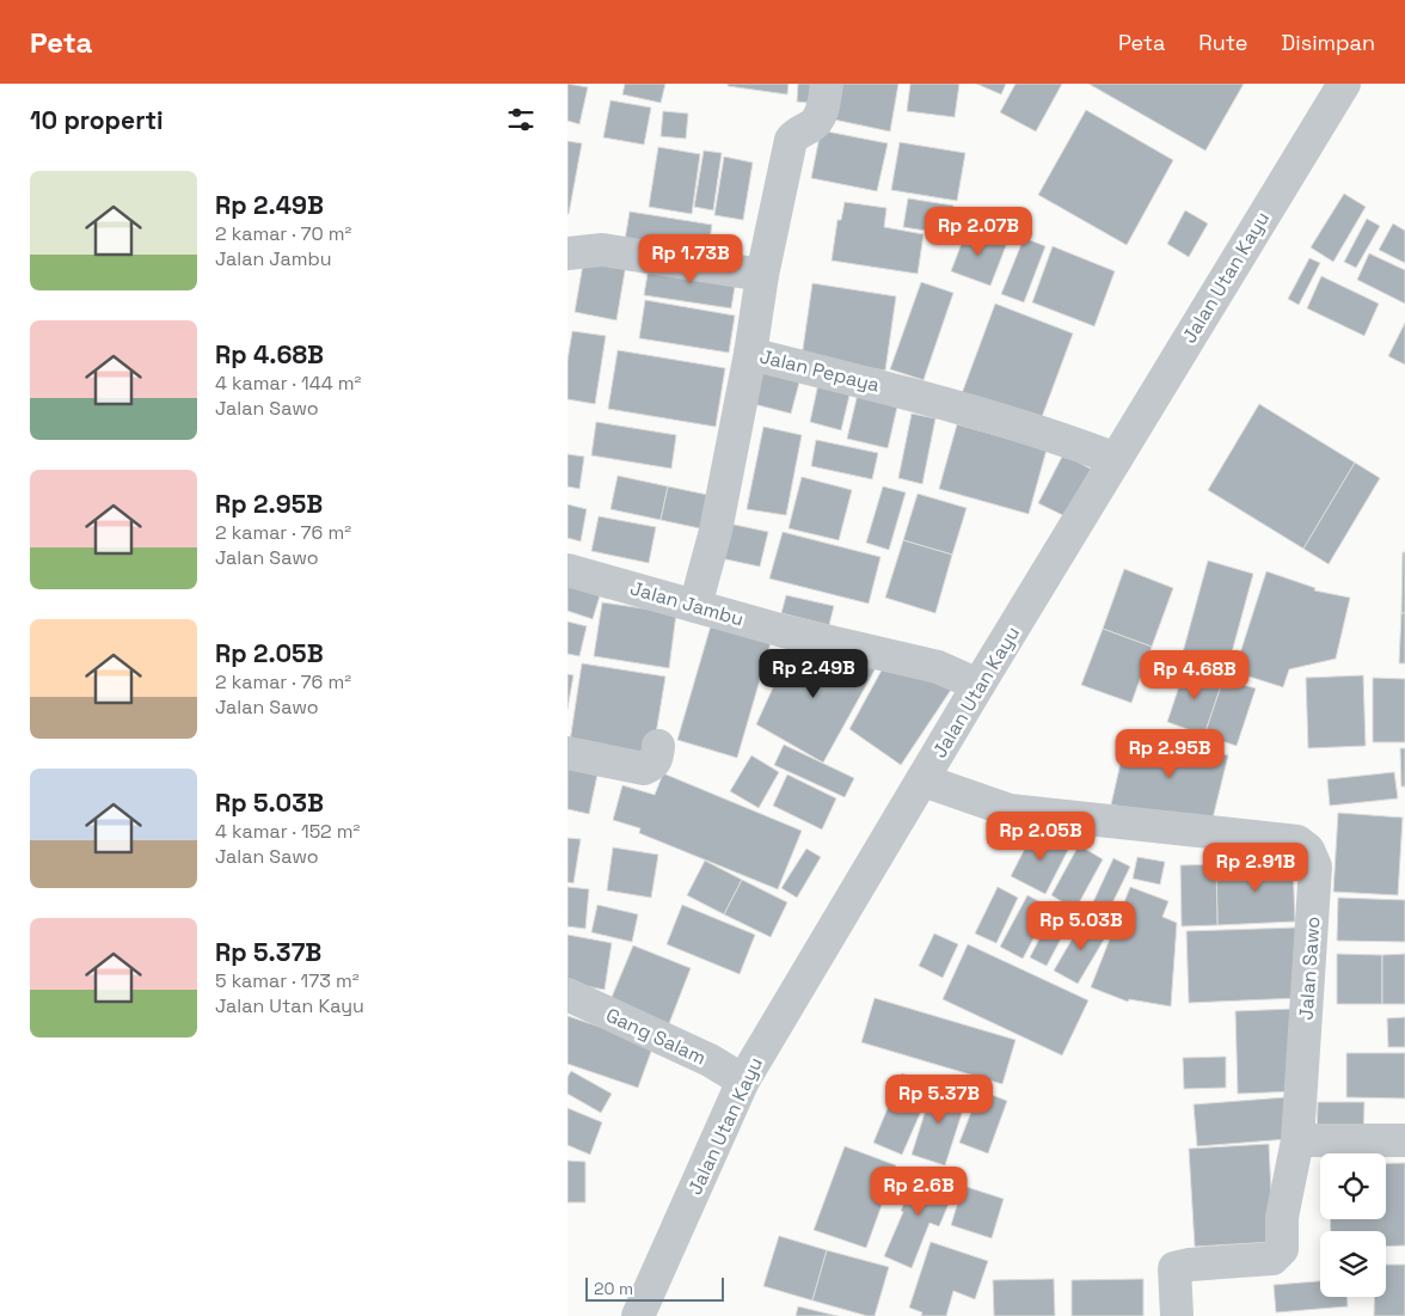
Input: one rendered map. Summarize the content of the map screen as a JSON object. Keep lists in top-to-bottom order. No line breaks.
{"streets":{"street":["Jalan Utan Kayu","Jalan Pepaya","Jalan Jambu","Jalan Sawo","Gang Salam"]},"crossings":[["Jalan Utan Kayu","Jalan Pepaya"],["Jalan Utan Kayu","Jalan Jambu"],["Jalan Utan Kayu","Jalan Sawo"],["Jalan Utan Kayu","Gang Salam"]],"scale_bar":"20 m","page":{"header":"Peta","nav":["Peta","Rute","Disimpan"],"heading":"10 properti","list":[{"name":"Rp 2.49B","note":"2 kamar · 70 m² · Jalan Jambu"},{"name":"Rp 4.68B","note":"4 kamar · 144 m² · Jalan Sawo"},{"name":"Rp 2.95B","note":"2 kamar · 76 m² · Jalan Sawo"},{"name":"Rp 2.05B","note":"2 kamar · 76 m² · Jalan Sawo"},{"name":"Rp 5.03B","note":"4 kamar · 152 m² · Jalan Sawo"},{"name":"Rp 5.37B","note":"5 kamar · 173 m² · Jalan Utan Kayu"}],"price":["Rp 2.07B","Rp 1.73B","Rp 2.49B","Rp 4.68B","Rp 2.95B","Rp 2.05B","Rp 2.91B","Rp 5.03B","Rp 5.37B","Rp 2.6B"],"scale":"20 m"}}
